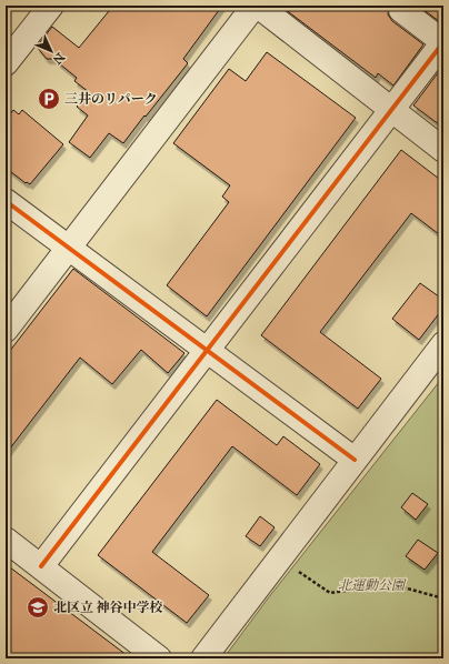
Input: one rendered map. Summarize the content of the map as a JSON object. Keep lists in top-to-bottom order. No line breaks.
{"parks":["北運動公園"],"places":{"parking":["三井のリパーク"],"school or university":["北区立 神谷中学校"]},"north":"bottom right"}
